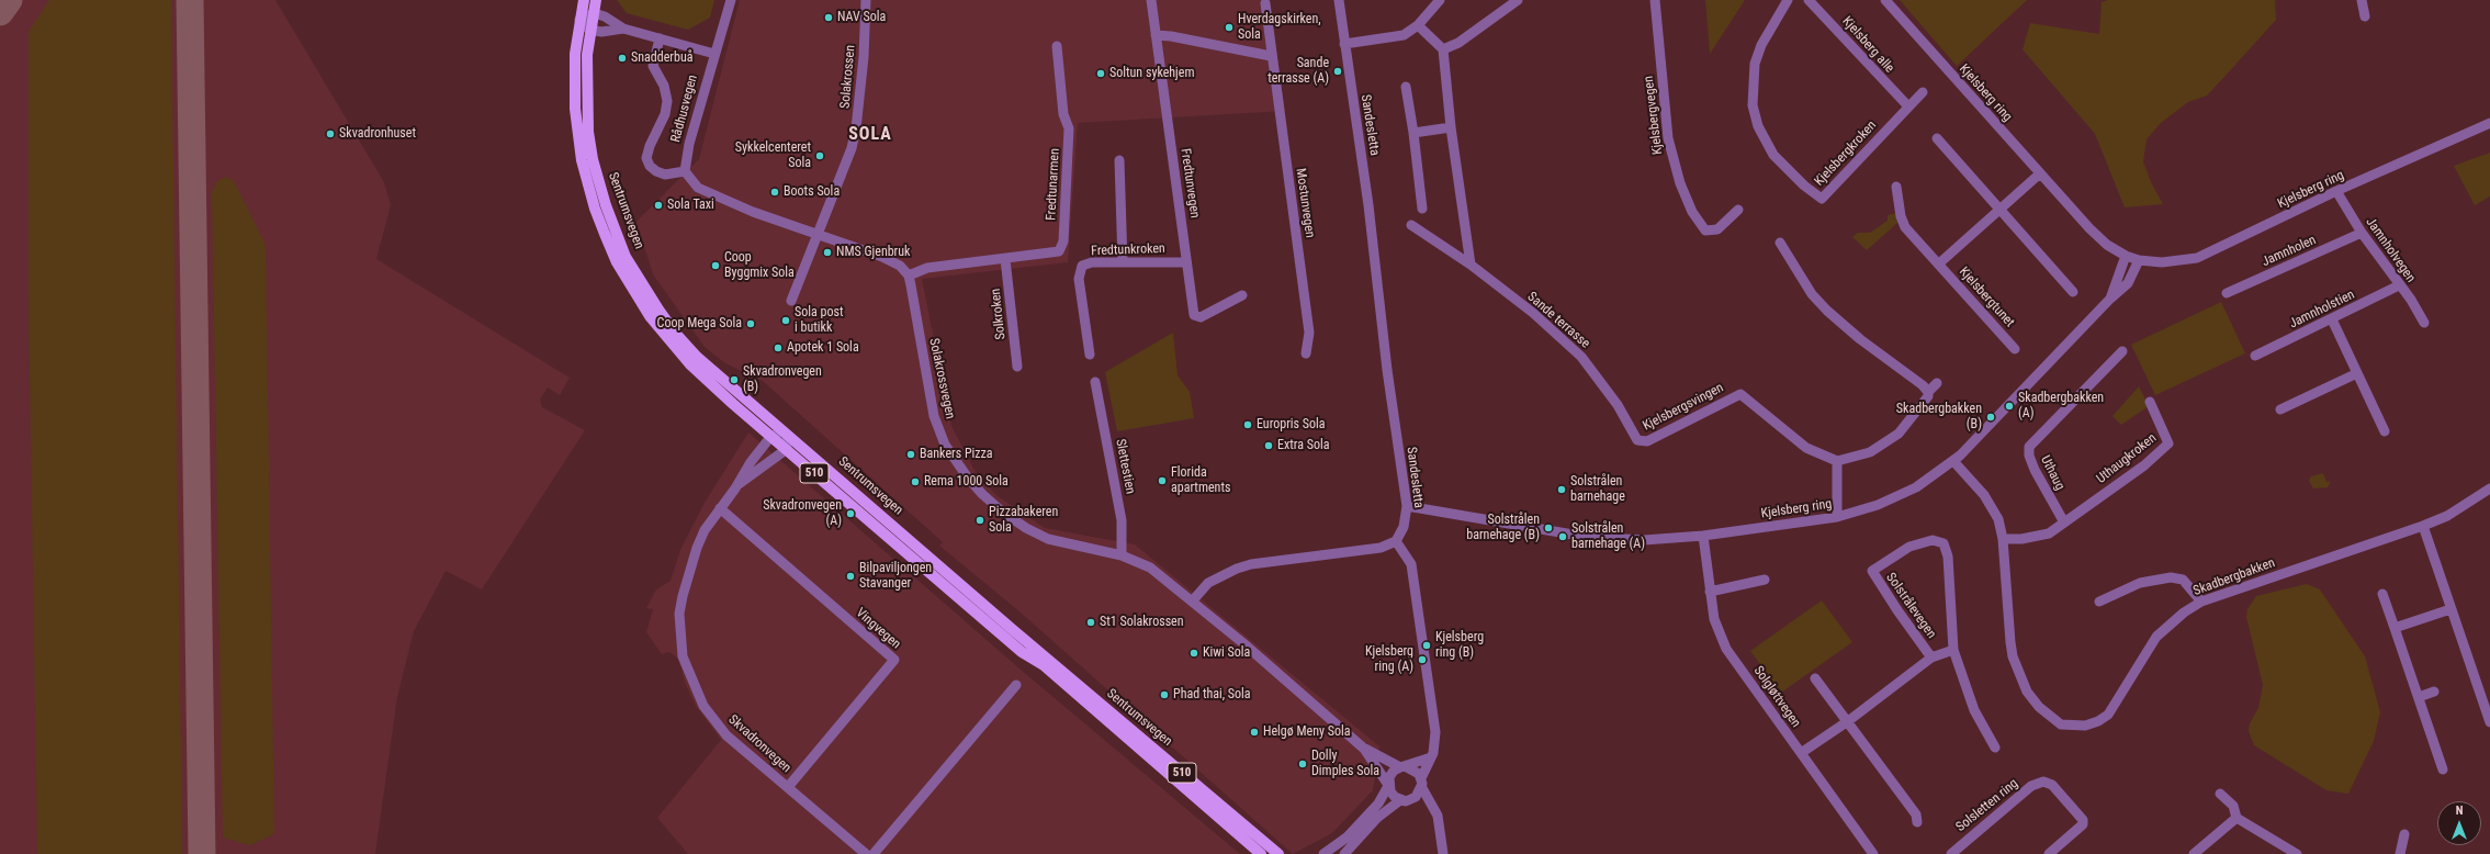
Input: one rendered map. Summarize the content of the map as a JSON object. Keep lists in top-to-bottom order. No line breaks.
{"streets":{"main road":["Sentrumsvegen","510"],"street":["Kjelsberg alle","Solakrossen","Kjelsberg ring","Rådhusvegen","Kjelsbergvegen","Sandesletta","Kjelsbergkroken","Fredtunvegen","Fredtunarmen","Mostunvegen","Fredtunkroken","Jamnholvegen","Jamnholen","Kjelsbergtunet","Jamnholstien","Solkroken","Sande terrasse","Solakrossvegen","Kjelsbergsvingen","Uthaugkroken","Slettestien","Uthaug","Skadbergbakken","Solstrålevegen","Vingvegen","Solgløttvegen","Skvadronvegen","Solsletten ring"]},"crossings":[["Kjelsberg alle","Kjelsbergkroken"],["Kjelsberg ring","Sandesletta"],["Kjelsberg ring","Jamnholvegen"],["Kjelsberg ring","Kjelsbergtunet"],["Kjelsberg ring","Skadbergbakken"],["Kjelsberg ring","Solgløttvegen"],["Fredtunvegen","Fredtunkroken"],["Fredtunarmen","Solkroken"],["Sentrumsvegen","Skvadronvegen"],["Jamnholvegen","Jamnholen"],["Jamnholvegen","Jamnholstien"],["Sande terrasse","Kjelsbergsvingen"],["Solakrossvegen","Slettestien"],["Uthaugkroken","Uthaug"],["Solstrålevegen","Solgløttvegen"],["Vingvegen","Skvadronvegen"]],"districts":["SOLA"],"places":["NAV Sola","Hverdagskirken, Sola","Snadderbuå","Sande terrasse (A)","Soltun sykehjem","Skvadronhuset","Sykkelcenteret Sola","Boots Sola","Sola Taxi","NMS Gjenbruk","Coop Byggmix Sola","Sola post i butikk","Coop Mega Sola","Apotek 1 Sola","Skvadronvegen (B)","Skadbergbakken (A)","Skadbergbakken (B)","Europris Sola","Extra Sola","Bankers Pizza","Florida apartments","Rema 1000 Sola","Solstrålen barnehage","Skvadronvegen (A)","Pizzabakeren Sola","Solstrålen barnehage (B)","Solstrålen barnehage (A)","Bilpaviljongen Stavanger","St1 Solakrossen","Kjelsberg ring (B)","Kiwi Sola","Kjelsberg ring (A)","Phad thai, Sola","Helgø Meny Sola","Dolly Dimples Sola"],"north":"top"}
